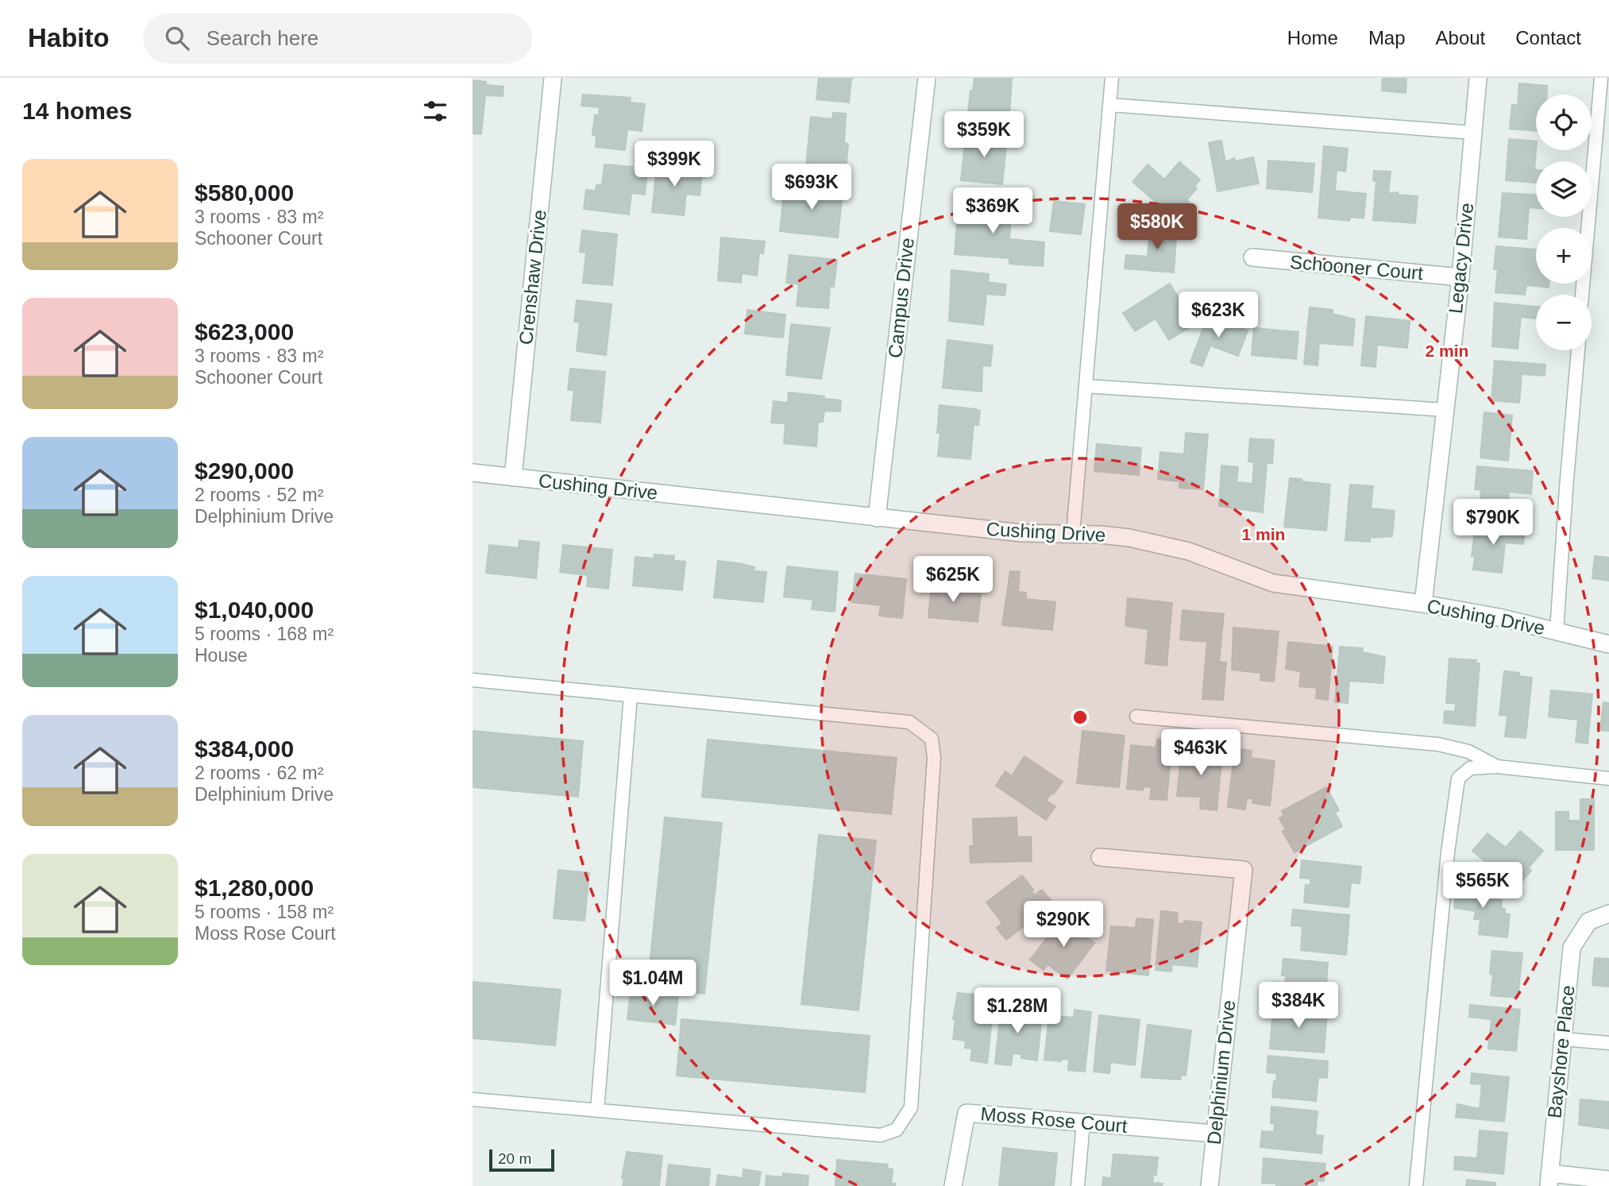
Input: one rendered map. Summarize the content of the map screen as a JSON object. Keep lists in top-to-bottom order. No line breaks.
{"streets":{"street":["Legacy Drive","Schooner Court","Crenshaw Drive","Campus Drive","Cushing Drive","Bayshore Place","Delphinium Drive","Moss Rose Court"]},"crossings":[["Legacy Drive","Schooner Court"],["Legacy Drive","Cushing Drive"],["Crenshaw Drive","Cushing Drive"],["Campus Drive","Cushing Drive"],["Delphinium Drive","Moss Rose Court"]],"scale_bar":"20 m","page":{"header":"Habito","search":"Search here","nav":["Home","Map","About","Contact"],"heading":"14 homes","map_buttons":["+","−"],"price":["$359K","$399K","$693K","$369K","$580K","$623K","$790K","$625K","$463K","$565K","$290K","$1.04M","$384K","$1.28M"],"list":[{"name":"$580,000","note":"3 rooms · 83 m² · Schooner Court"},{"name":"$623,000","note":"3 rooms · 83 m² · Schooner Court"},{"name":"$290,000","note":"2 rooms · 52 m² · Delphinium Drive"},{"name":"$1,040,000","note":"5 rooms · 168 m² · House"},{"name":"$384,000","note":"2 rooms · 62 m² · Delphinium Drive"},{"name":"$1,280,000","note":"5 rooms · 158 m² · Moss Rose Court"}],"scale":"20 m"},"rings":["2 min","1 min"]}
